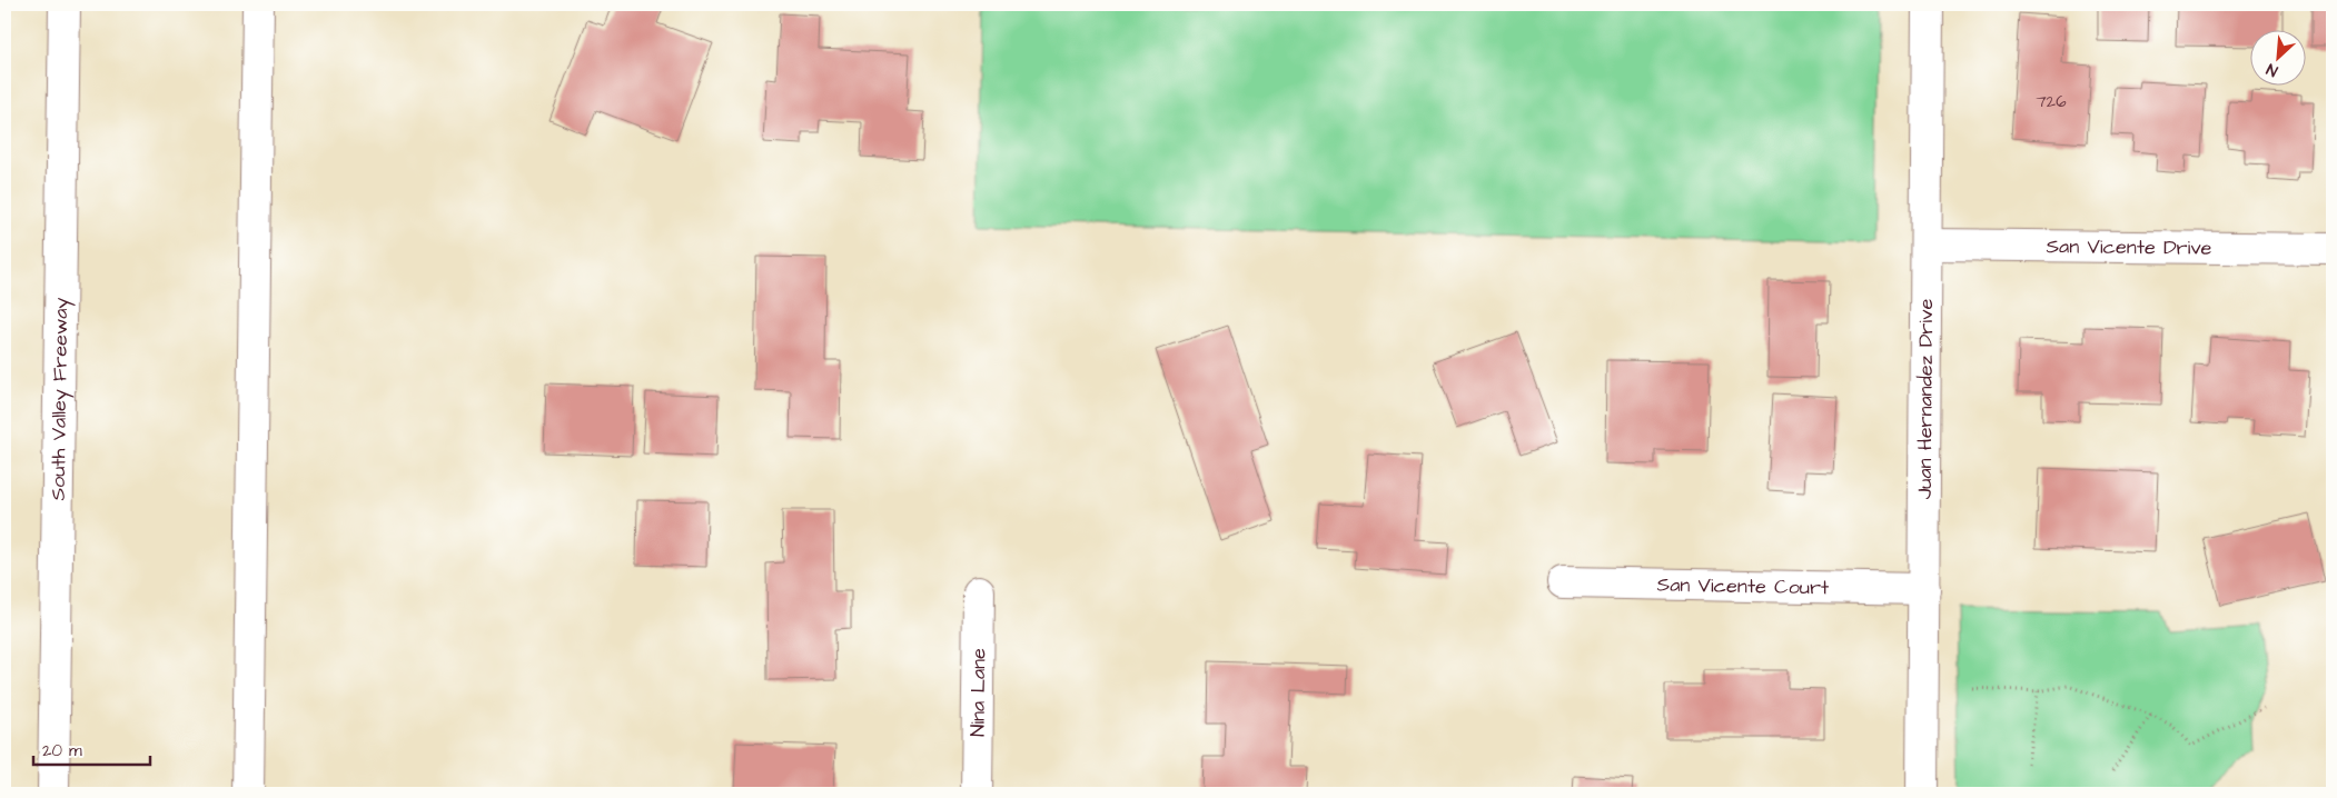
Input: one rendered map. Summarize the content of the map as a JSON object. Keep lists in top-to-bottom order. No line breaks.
{"streets":{"main road":["San Vicente Drive","South Valley Freeway","Juan Hernandez Drive","San Vicente Court","Nina Lane"]},"crossings":[["San Vicente Drive","Juan Hernandez Drive"],["Juan Hernandez Drive","San Vicente Court"]],"house_numbers":["726"],"scale_bar":"20 m","north":"bottom left"}
